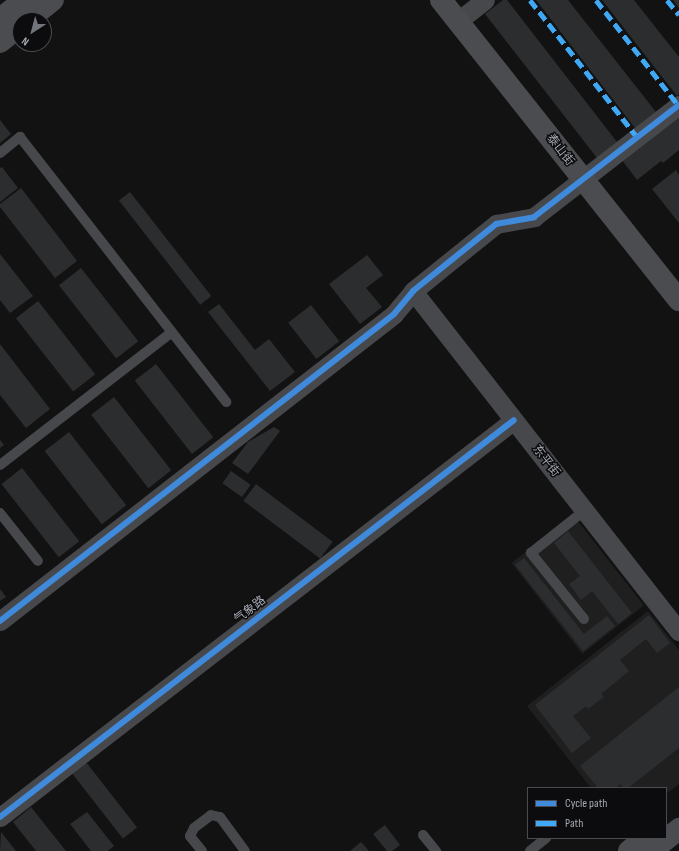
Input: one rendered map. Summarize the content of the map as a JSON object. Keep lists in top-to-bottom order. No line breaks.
{"streets":{"street":["泰山街","东平街","气象路"]},"crossings":[["东平街","气象路"]],"legend":["Cycle path","Path"],"north":"bottom left"}
